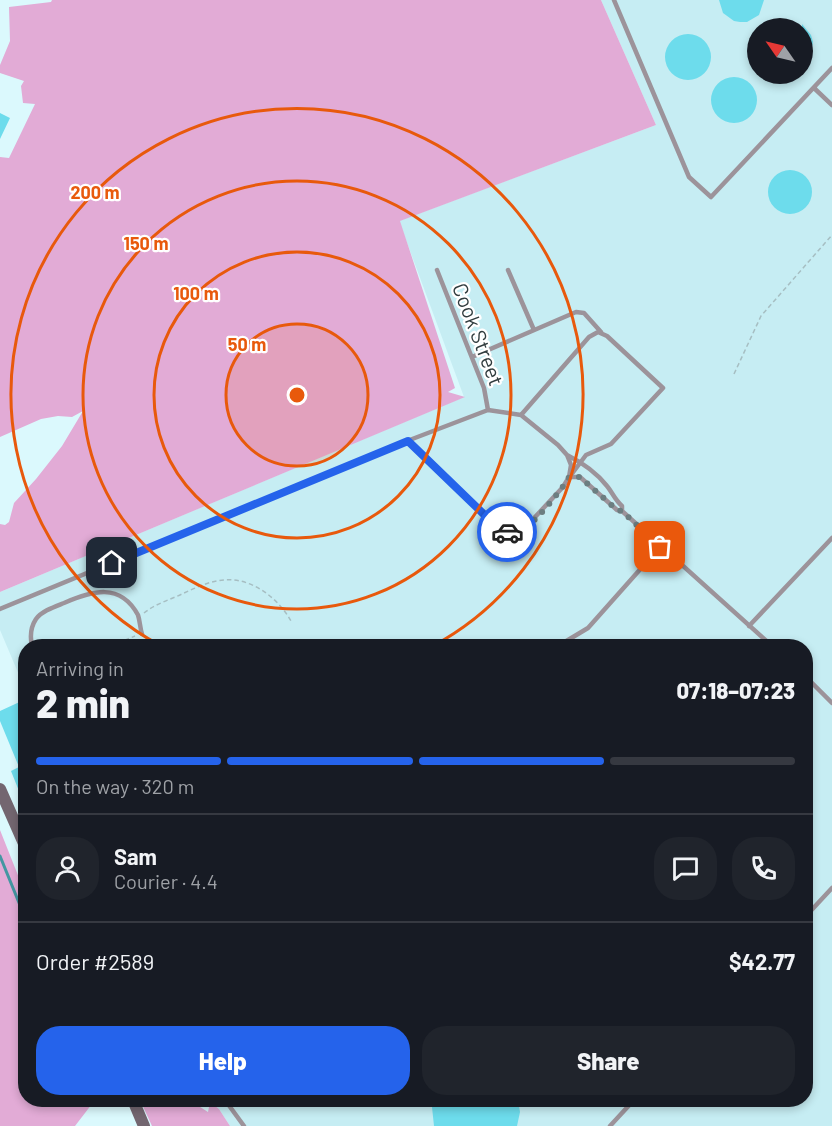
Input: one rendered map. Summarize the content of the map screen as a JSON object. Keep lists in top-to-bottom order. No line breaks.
{"streets":{"lane":["Cook Street"]},"north":"top left","page":{"heading":["2 min","Arriving in","07:18–07:23"],"panel":["Sam","Courier · 4.4","Order #2589","$42.77"],"bar":"On the way · 320 m","buttons":["Help","Share"]},"rings":["200 m","150 m","100 m","50 m"]}
